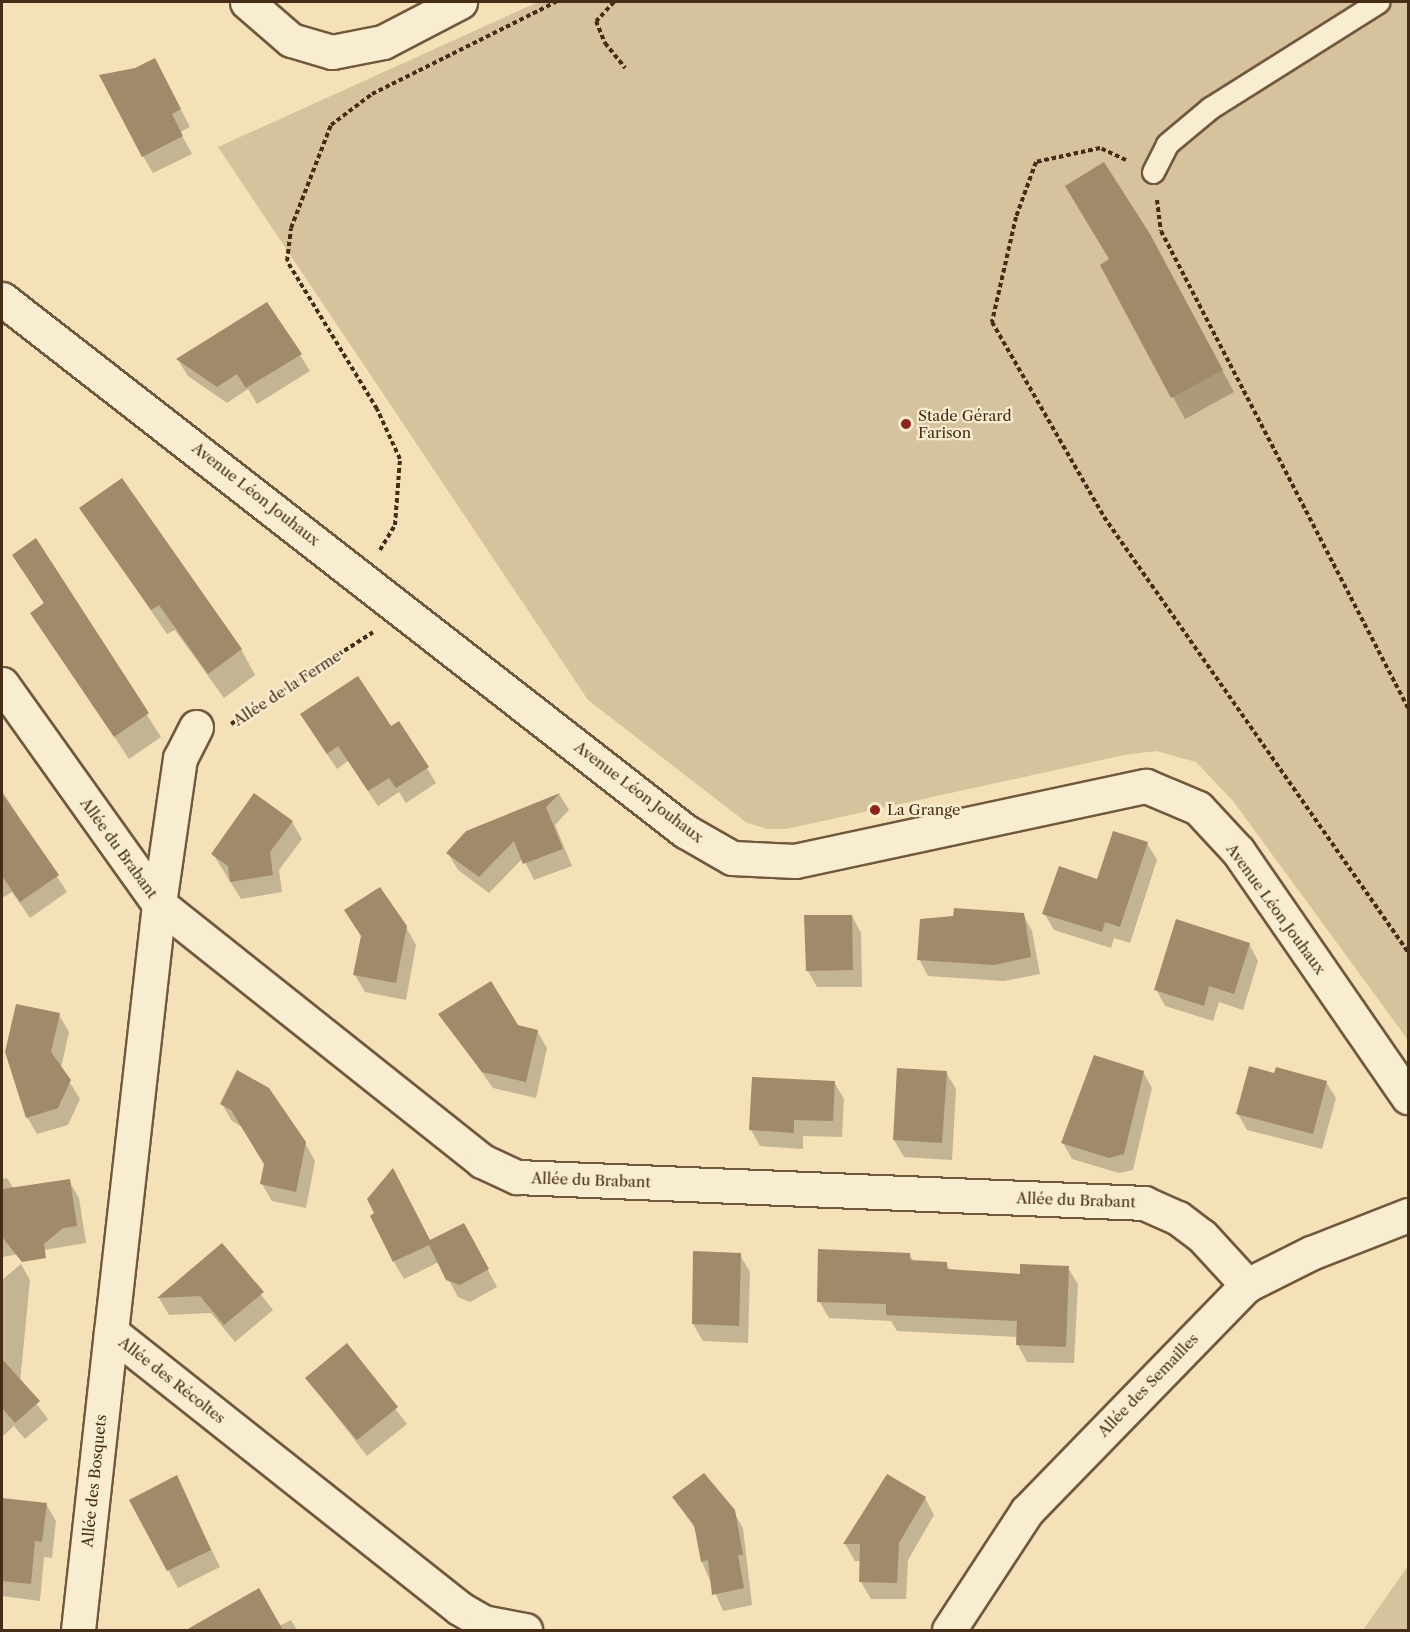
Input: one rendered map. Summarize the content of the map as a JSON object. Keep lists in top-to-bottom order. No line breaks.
{"streets":{"street":["Avenue Léon Jouhaux","Allée du Brabant","Allée des Récoltes","Allée des Semailles","Allée des Bosquets"],"path":["Allée de la Ferme"]},"crossings":[["Avenue Léon Jouhaux","Allée de la Ferme"],["Allée du Brabant","Allée des Récoltes"],["Allée du Brabant","Allée des Semailles"],["Allée des Récoltes","Allée des Bosquets"]],"places":["Stade Gérard Farison","La Grange"]}
